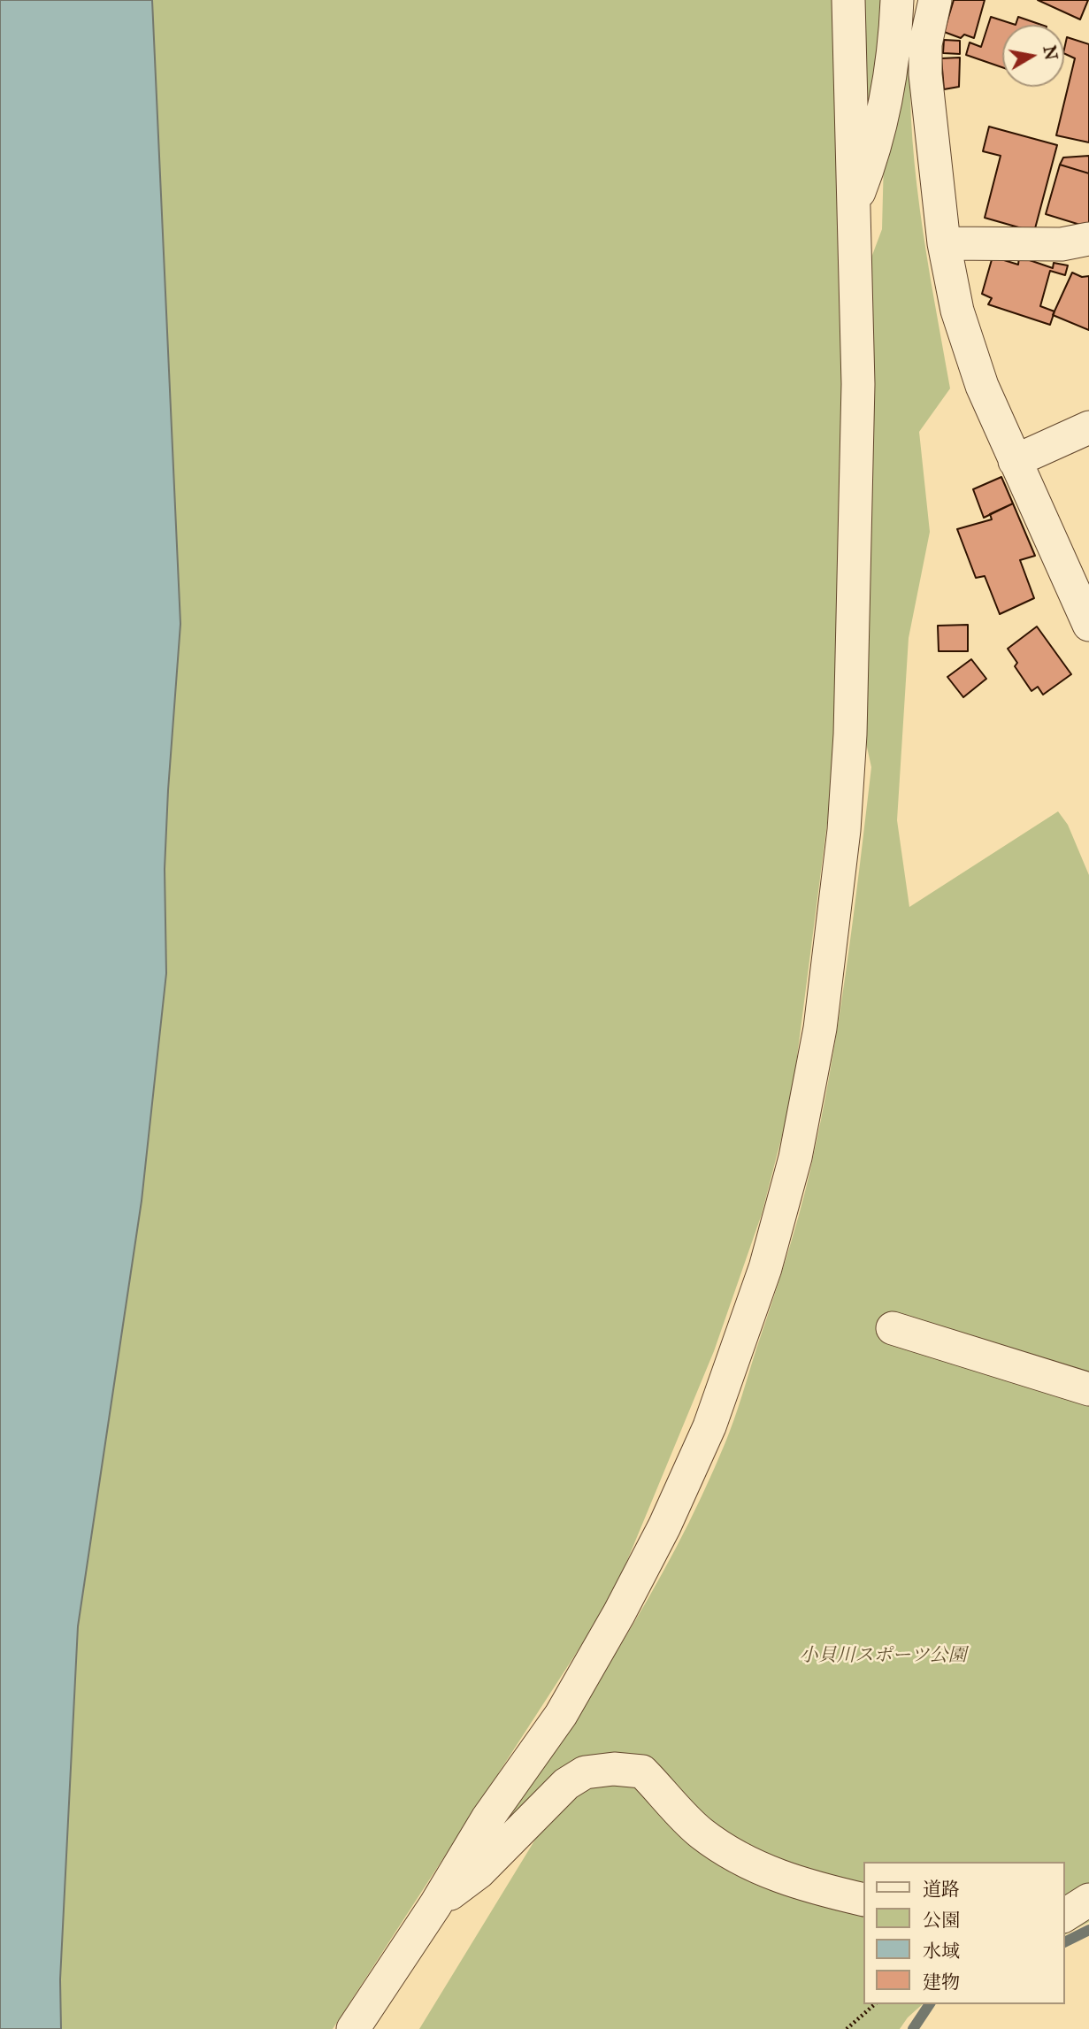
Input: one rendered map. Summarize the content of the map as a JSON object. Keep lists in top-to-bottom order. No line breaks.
{"parks":["小貝川スポーツ公園"],"legend":["道路","公園","水域","建物"],"north":"right"}
